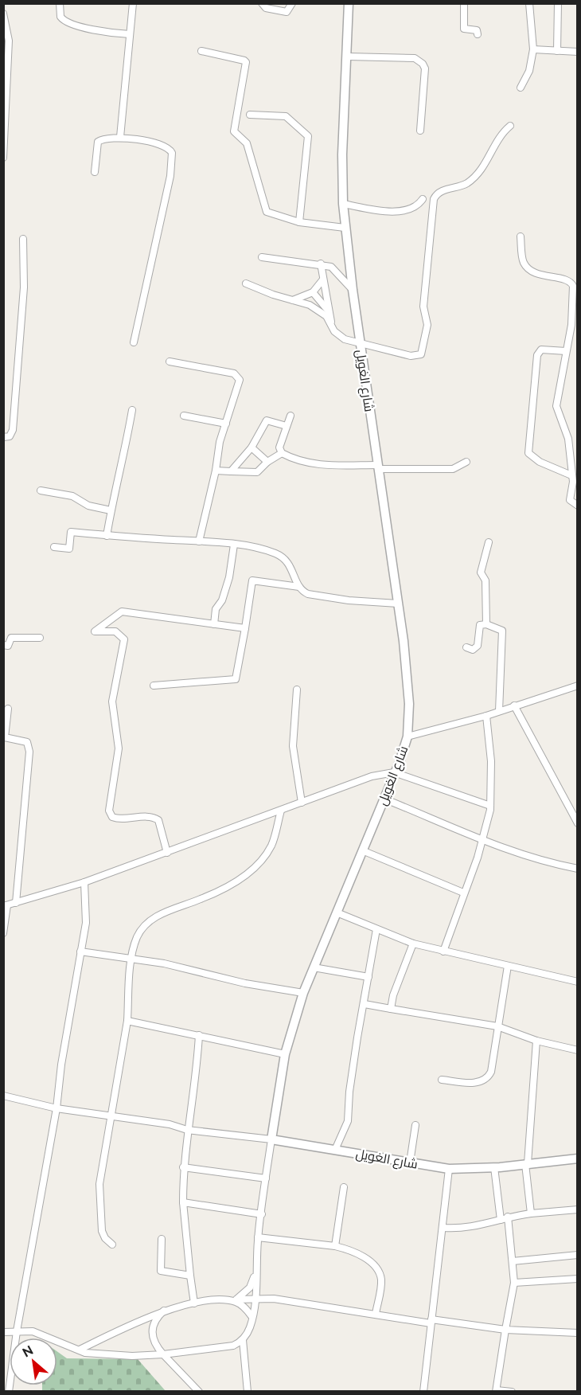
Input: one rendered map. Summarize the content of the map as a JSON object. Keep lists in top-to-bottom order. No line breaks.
{"streets":{"street":["شارع الغويل"]},"north":"top left"}
